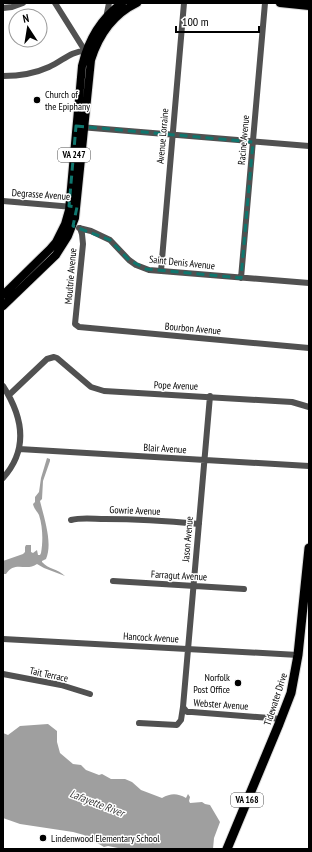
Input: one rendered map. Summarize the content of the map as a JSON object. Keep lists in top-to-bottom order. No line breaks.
{"streets":{"highway":["Tidewater Drive","VA 168"],"main road":["VA 247"],"street":["Avenue Lorraine","Racine Avenue","Degrasse Avenue","Saint Denis Avenue","Moultrie Avenue","Bourbon Avenue","Pope Avenue","Blair Avenue","Gowrie Avenue","Jason Avenue","Farragut Avenue","Hancock Avenue","Tait Terrace","Webster Avenue"]},"crossings":[["Avenue Lorraine","Saint Denis Avenue"],["Racine Avenue","Saint Denis Avenue"],["VA 247","Degrasse Avenue"],["VA 247","Saint Denis Avenue"],["VA 247","Moultrie Avenue"],["Saint Denis Avenue","Moultrie Avenue"],["Moultrie Avenue","Bourbon Avenue"],["Pope Avenue","Jason Avenue"],["Blair Avenue","Jason Avenue"],["Gowrie Avenue","Jason Avenue"],["Jason Avenue","Farragut Avenue"],["Jason Avenue","Hancock Avenue"],["Jason Avenue","Webster Avenue"],["Hancock Avenue","Tidewater Drive"],["Tidewater Drive","Webster Avenue"]],"water":["Lafayette River"],"places":["Church of the Epiphany","Norfolk Post Office","Lindenwood Elementary School"],"scale_bar":"100 m","north":"top"}
